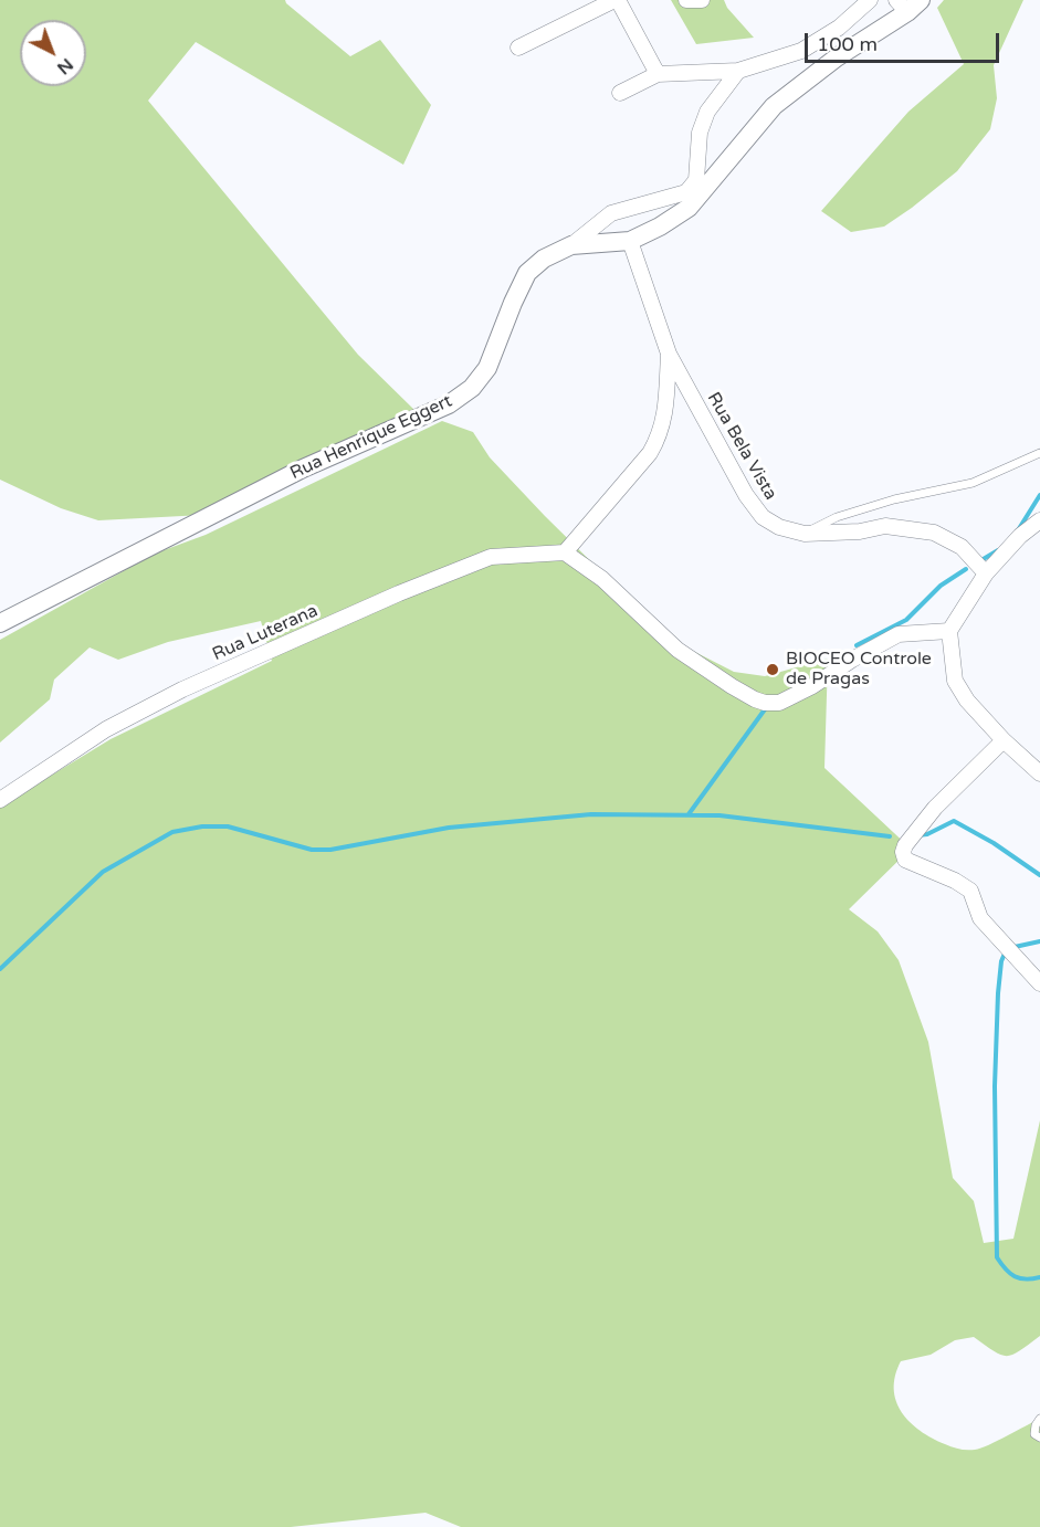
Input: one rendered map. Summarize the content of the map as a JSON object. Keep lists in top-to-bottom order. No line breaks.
{"streets":{"street":["Rua Henrique Eggert","Rua Bela Vista","Rua Luterana"]},"crossings":[["Rua Henrique Eggert","Rua Bela Vista"]],"places":["BIOCEO Controle de Pragas"],"scale_bar":"100 m","north":"bottom right"}
